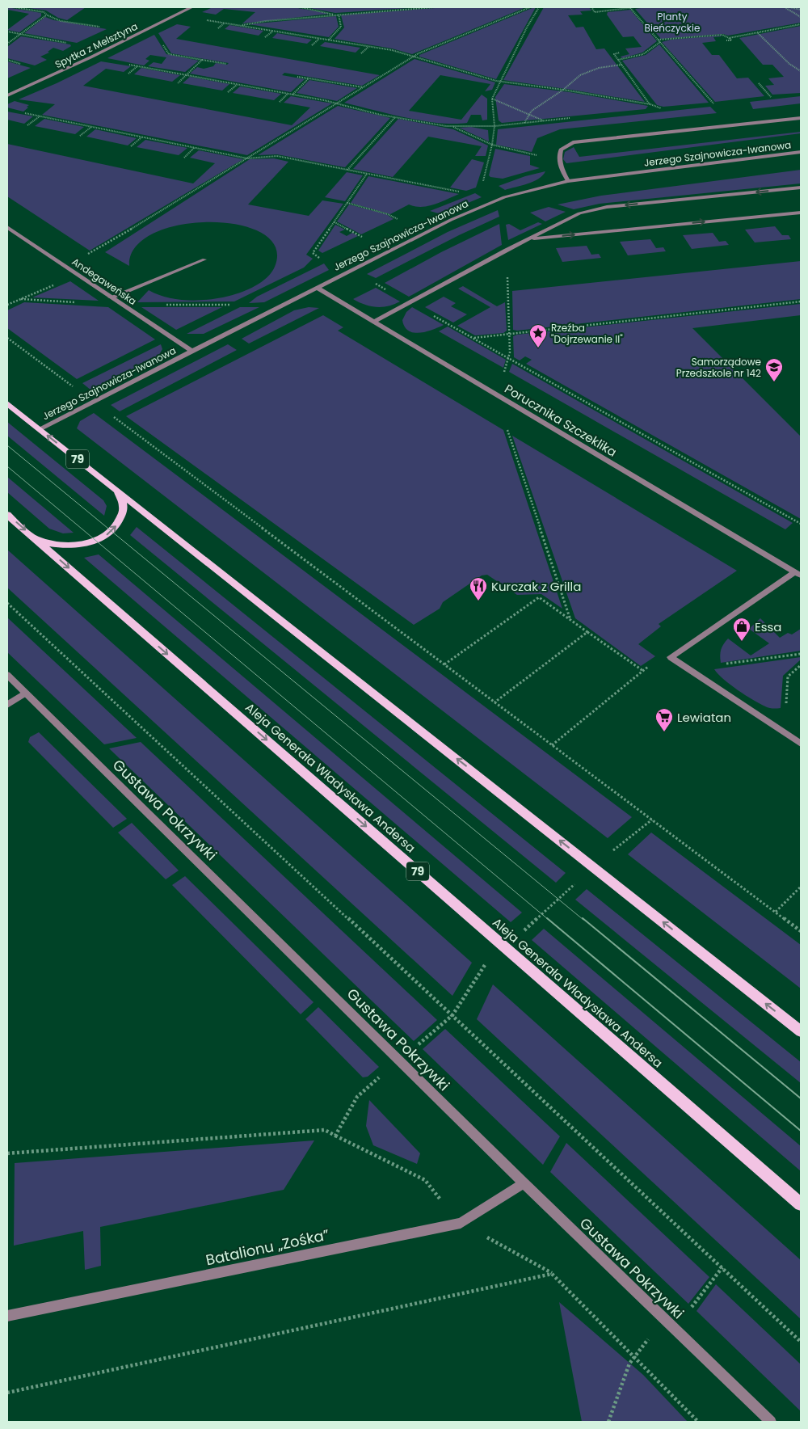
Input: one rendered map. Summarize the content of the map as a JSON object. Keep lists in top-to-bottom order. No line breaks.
{"streets":{"main road":["79","Aleja Generała Władysława Andersa"],"street":["Spytka z Melsztyna","Jerzego Szajnowicza-Iwanowa","Andegaweńska","Porucznika Szczeklika","Gustawa Pokrzywki","Batalionu „Zośka”"]},"crossings":[["Jerzego Szajnowicza-Iwanowa","Andegaweńska"],["Jerzego Szajnowicza-Iwanowa","Porucznika Szczeklika"],["Jerzego Szajnowicza-Iwanowa","79"],["Gustawa Pokrzywki","Batalionu „Zośka”"]],"one_way":["Aleja Generała Władysława Andersa"],"parks":["Planty Bieńczyckie"],"places":{"place":["Rzeźba \"Dojrzewanie II\""],"school or university":["Samorządowe Przedszkole nr 142"],"restaurant":["Kurczak z Grilla"],"shop":["Essa"],"supermarket":["Lewiatan"]}}
